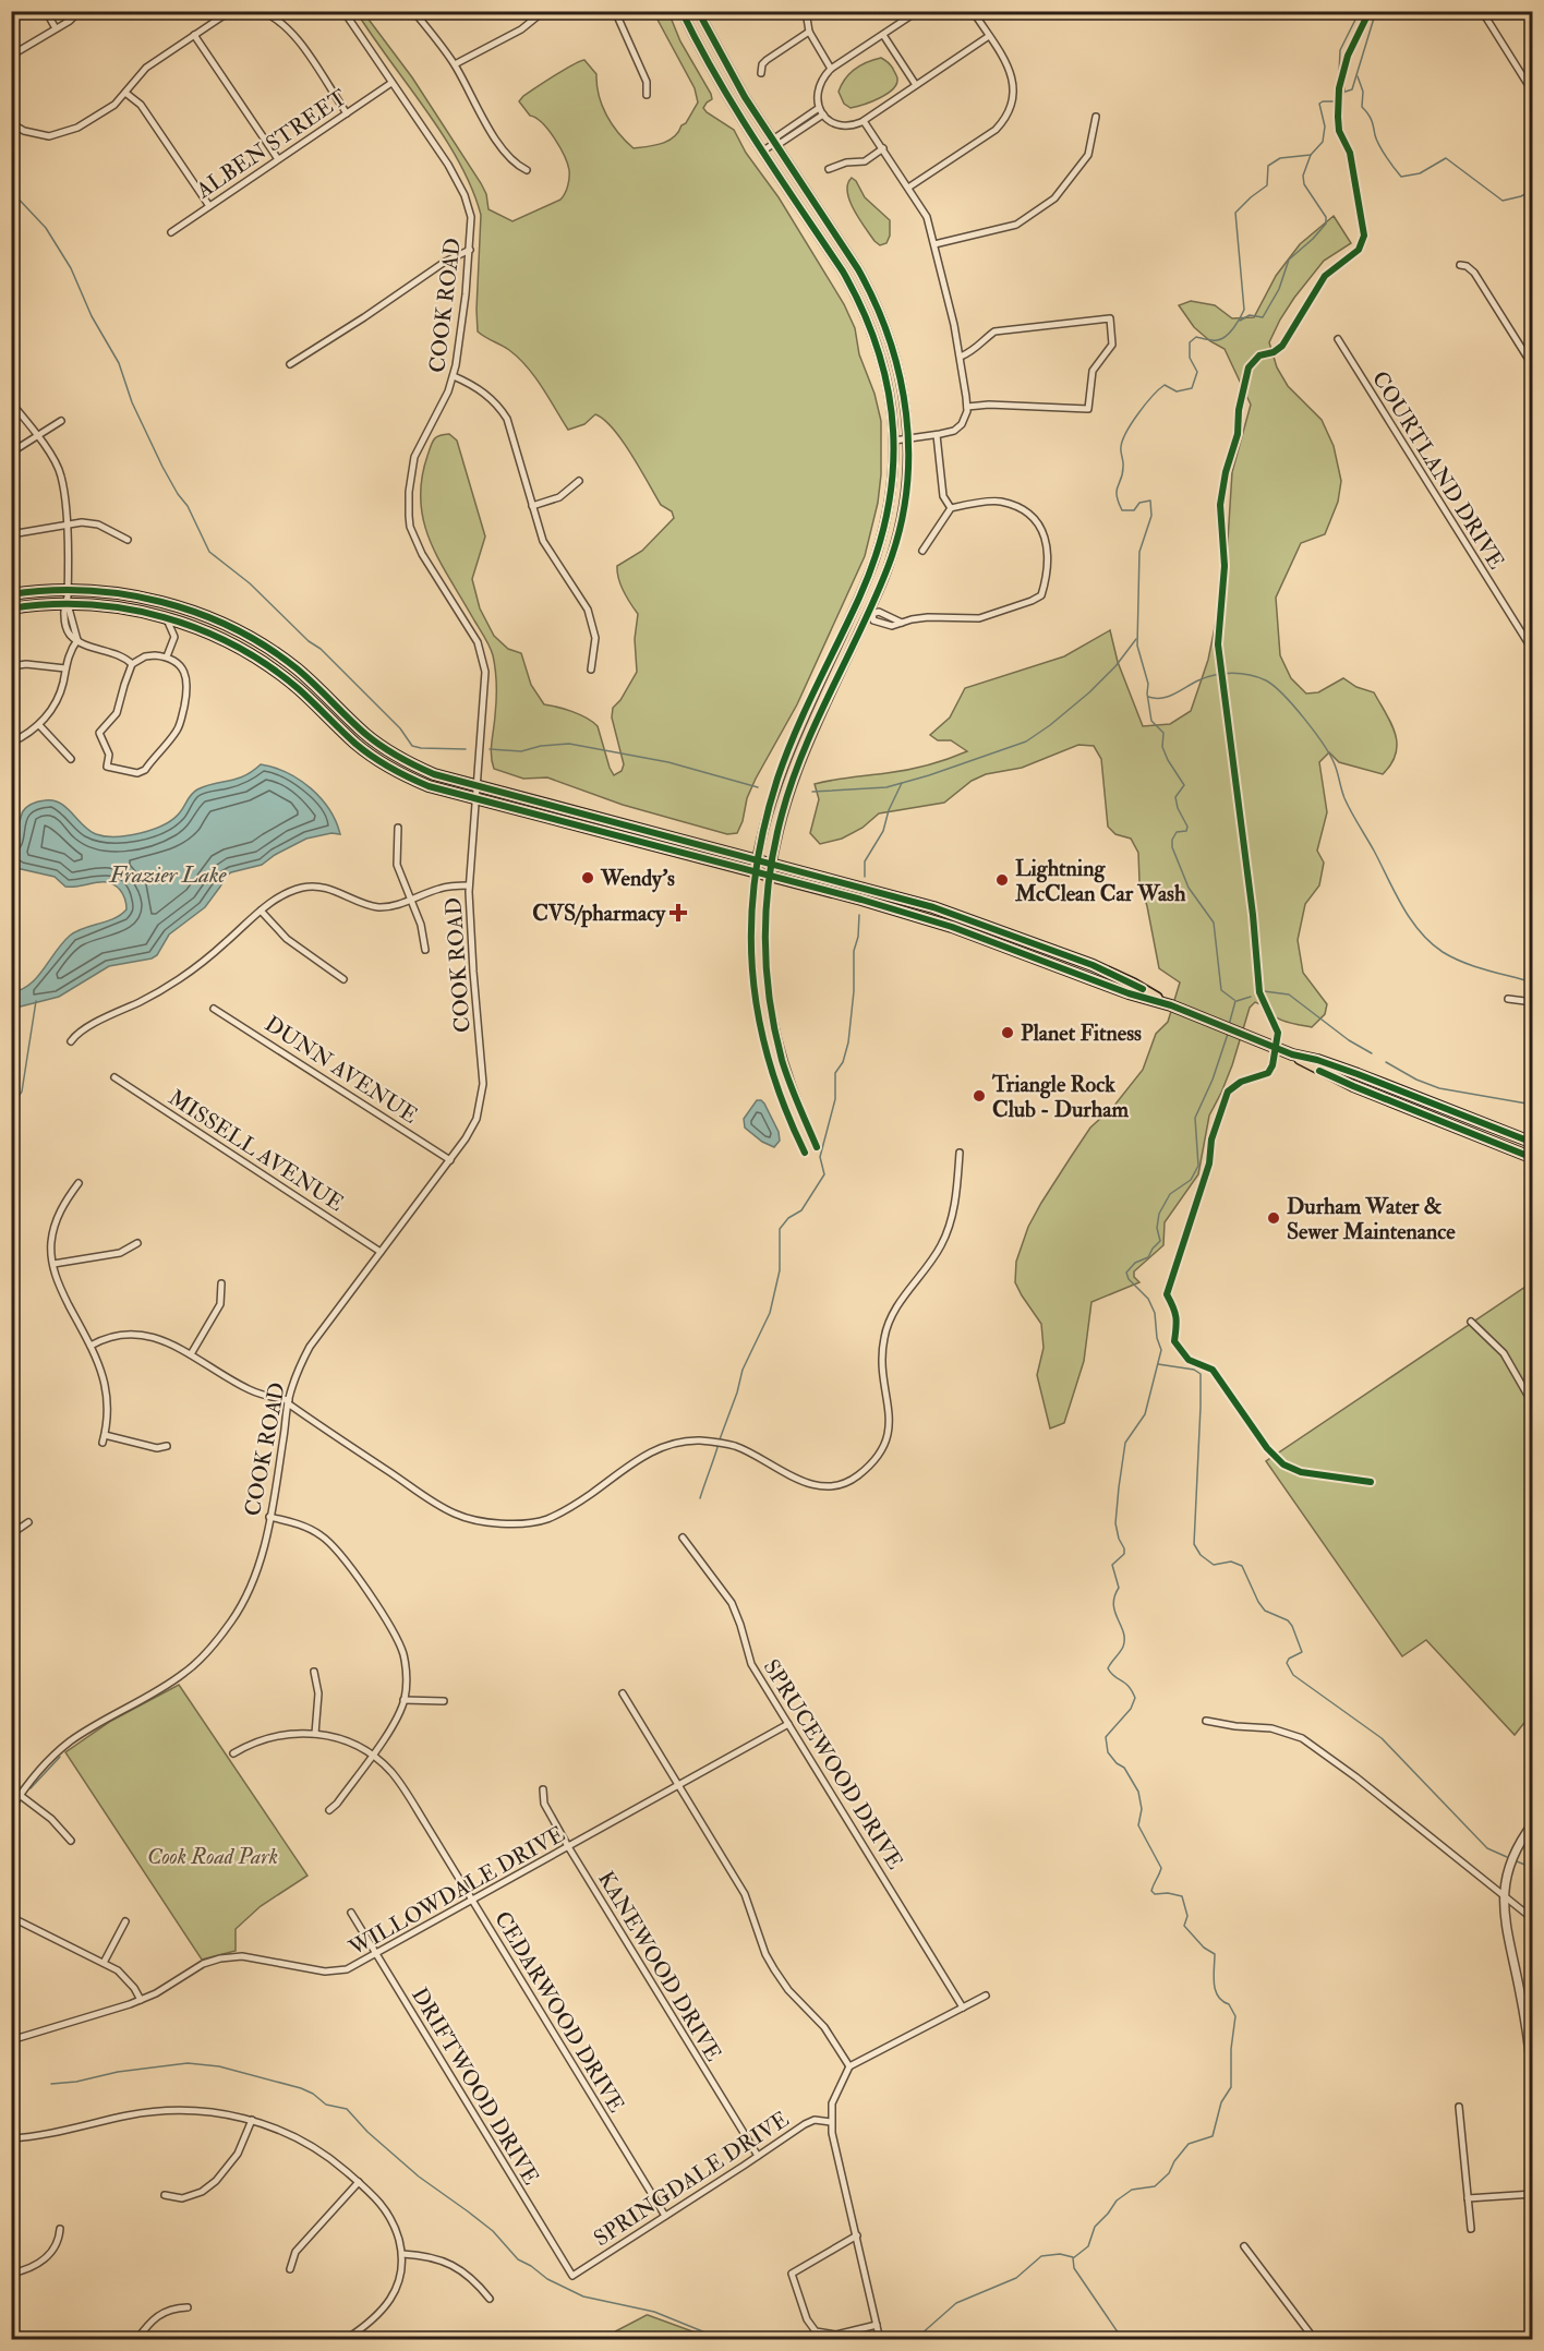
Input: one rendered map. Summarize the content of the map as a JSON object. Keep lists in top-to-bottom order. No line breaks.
{"streets":{"street":["ALBEN STREET","COOK ROAD","COURTLAND DRIVE","DUNN AVENUE","MISSELL AVENUE","SPRUCEWOOD DRIVE","WILLOWDALE DRIVE","KANEWOOD DRIVE","CEDARWOOD DRIVE","DRIFTWOOD DRIVE","SPRINGDALE DRIVE"]},"crossings":[["ALBEN STREET","COOK ROAD"],["COOK ROAD","DUNN AVENUE"],["COOK ROAD","MISSELL AVENUE"],["SPRUCEWOOD DRIVE","WILLOWDALE DRIVE"],["WILLOWDALE DRIVE","KANEWOOD DRIVE"],["WILLOWDALE DRIVE","CEDARWOOD DRIVE"],["WILLOWDALE DRIVE","DRIFTWOOD DRIVE"],["KANEWOOD DRIVE","SPRINGDALE DRIVE"],["CEDARWOOD DRIVE","SPRINGDALE DRIVE"],["DRIFTWOOD DRIVE","SPRINGDALE DRIVE"]],"water":["Frazier Lake"],"parks":["Cook Road Park"],"places":{"other":["Wendy's","Lightning McClean Car Wash","Planet Fitness","Triangle Rock Club - Durham","Durham Water & Sewer Maintenance"],"health":["CVS/pharmacy"]}}
